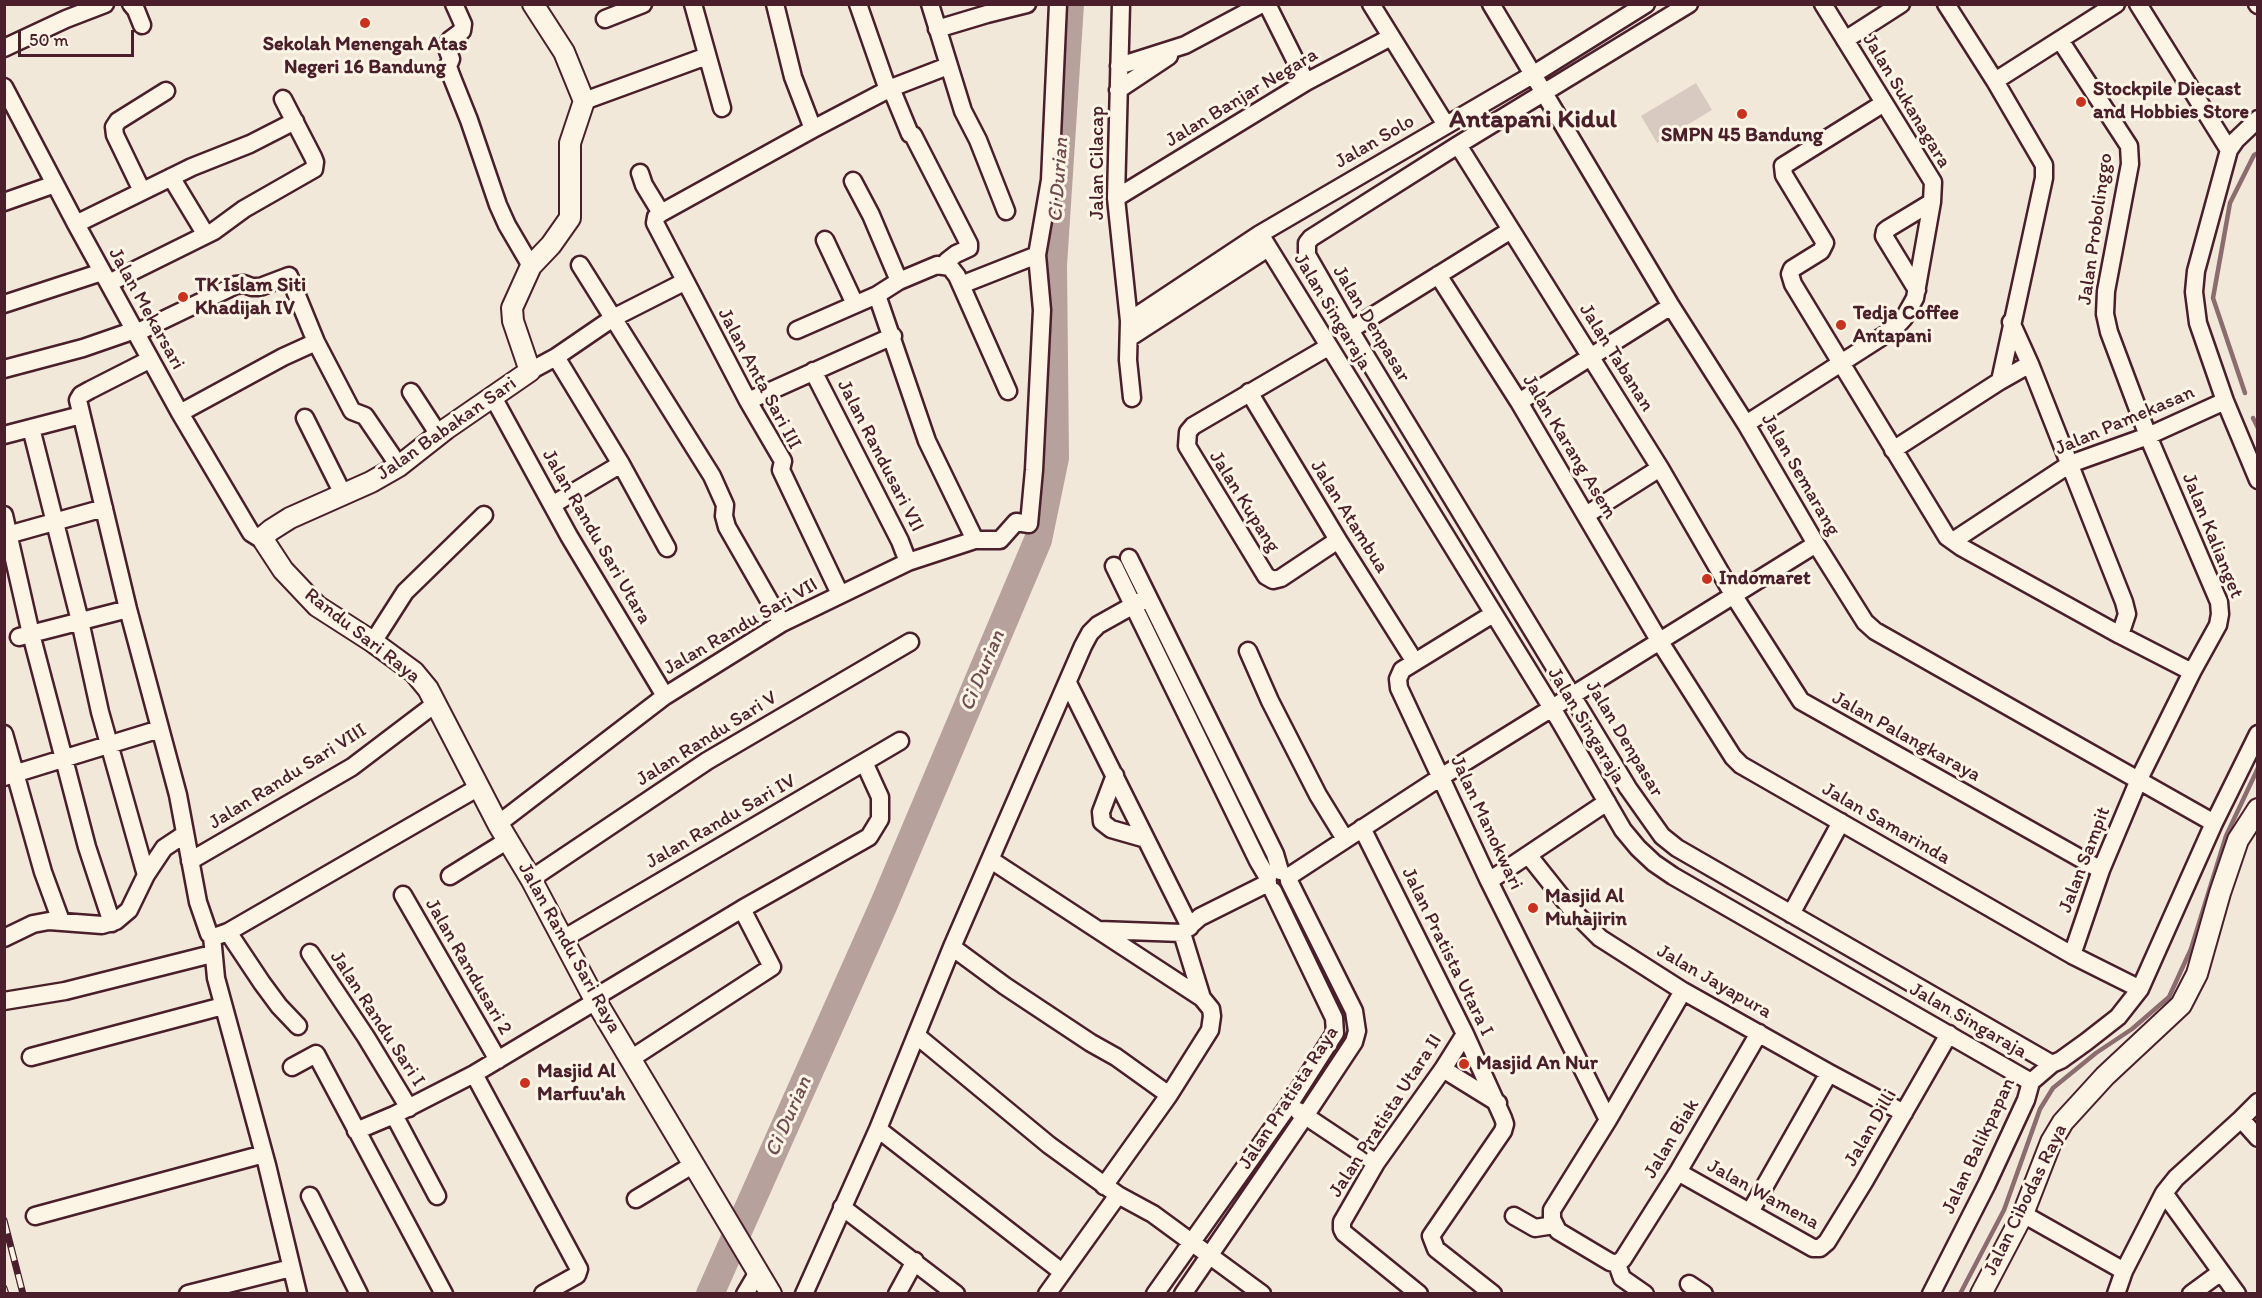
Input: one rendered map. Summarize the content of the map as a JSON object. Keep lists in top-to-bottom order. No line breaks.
{"streets":{"street":["Jalan Banjar Negara","Jalan Sukanagara","Jalan Solo","Jalan Cilacap","Jalan Probolinggo","Jalan Mekarsari","Jalan Singaraja","Jalan Denpasar","Jalan Tabanan","Jalan Anta Sari III","Jalan Pamekasan","Jalan Babakan Sari","Jalan Karang Asem","Jalan Randusari VII","Jalan Semarang","Jalan Kupang","Jalan Atambua","Jalan Kalianget","Jalan Randu Sari Utara","Jalan Randu Sari VII","Randu Sari Raya","Jalan Palangkaraya","Jalan Randu Sari V","Jalan Randu Sari VIII","Jalan Randu Sari IV","Jalan Manokwari","Jalan Samarinda","Jalan Sampit","Jalan Randu Sari Raya","Jalan Pratista Utara I","Jalan Randusari 2","Jalan Jayapura","Jalan Randu Sari I","Jalan Pratista Raya","Jalan Pratista Utara II","Jalan Dilli","Jalan Biak","Jalan Balikpapan","Jalan Wamena","Jalan Cibodas Raya"]},"crossings":[["Jalan Banjar Negara","Jalan Cilacap"],["Jalan Sukanagara","Jalan Semarang"],["Jalan Solo","Jalan Cilacap"],["Jalan Solo","Jalan Singaraja"],["Jalan Solo","Jalan Semarang"],["Jalan Probolinggo","Jalan Pamekasan"],["Jalan Probolinggo","Jalan Kalianget"],["Jalan Mekarsari","Jalan Babakan Sari"],["Jalan Mekarsari","Randu Sari Raya"],["Jalan Singaraja","Jalan Denpasar"],["Jalan Singaraja","Jalan Manokwari"],["Jalan Singaraja","Jalan Dilli"],["Jalan Singaraja","Jalan Balikpapan"],["Jalan Denpasar","Jalan Tabanan"],["Jalan Denpasar","Jalan Balikpapan"],["Jalan Tabanan","Jalan Palangkaraya"],["Jalan Anta Sari III","Jalan Randu Sari VII"],["Jalan Pamekasan","Jalan Kalianget"],["Jalan Babakan Sari","Jalan Randu Sari Utara"],["Jalan Babakan Sari","Randu Sari Raya"],["Jalan Karang Asem","Jalan Samarinda"],["Jalan Randusari VII","Jalan Randu Sari VII"],["Jalan Semarang","Jalan Kalianget"],["Jalan Semarang","Jalan Sampit"],["Jalan Semarang","Jalan Balikpapan"],["Jalan Kupang","Jalan Atambua"],["Jalan Atambua","Jalan Manokwari"],["Jalan Kalianget","Jalan Sampit"],["Jalan Randu Sari Utara","Jalan Randu Sari VII"],["Jalan Randu Sari VII","Jalan Randu Sari Raya"],["Randu Sari Raya","Jalan Randu Sari VIII"],["Randu Sari Raya","Jalan Randu Sari Raya"],["Jalan Palangkaraya","Jalan Sampit"],["Jalan Randu Sari V","Jalan Randu Sari Raya"],["Jalan Randu Sari VIII","Jalan Randu Sari Raya"],["Jalan Randu Sari IV","Jalan Randu Sari Raya"],["Jalan Samarinda","Jalan Sampit"],["Jalan Samarinda","Jalan Balikpapan"],["Jalan Pratista Utara I","Jalan Pratista Utara II"],["Jalan Jayapura","Jalan Dilli"],["Jalan Jayapura","Jalan Biak"],["Jalan Dilli","Jalan Wamena"],["Jalan Biak","Jalan Wamena"]],"districts":["Antapani Kidul"],"water":["Ci Durian"],"places":["Sekolah Menengah Atas Negeri 16 Bandung","Stockpile Diecast and Hobbies Store","SMPN 45 Bandung","TK Islam Siti Khadijah IV","Tedja Coffee Antapani","Indomaret","Masjid Al Muhajirin","Masjid An Nur","Masjid Al Marfuu'ah"],"scale_bar":"50 m"}
